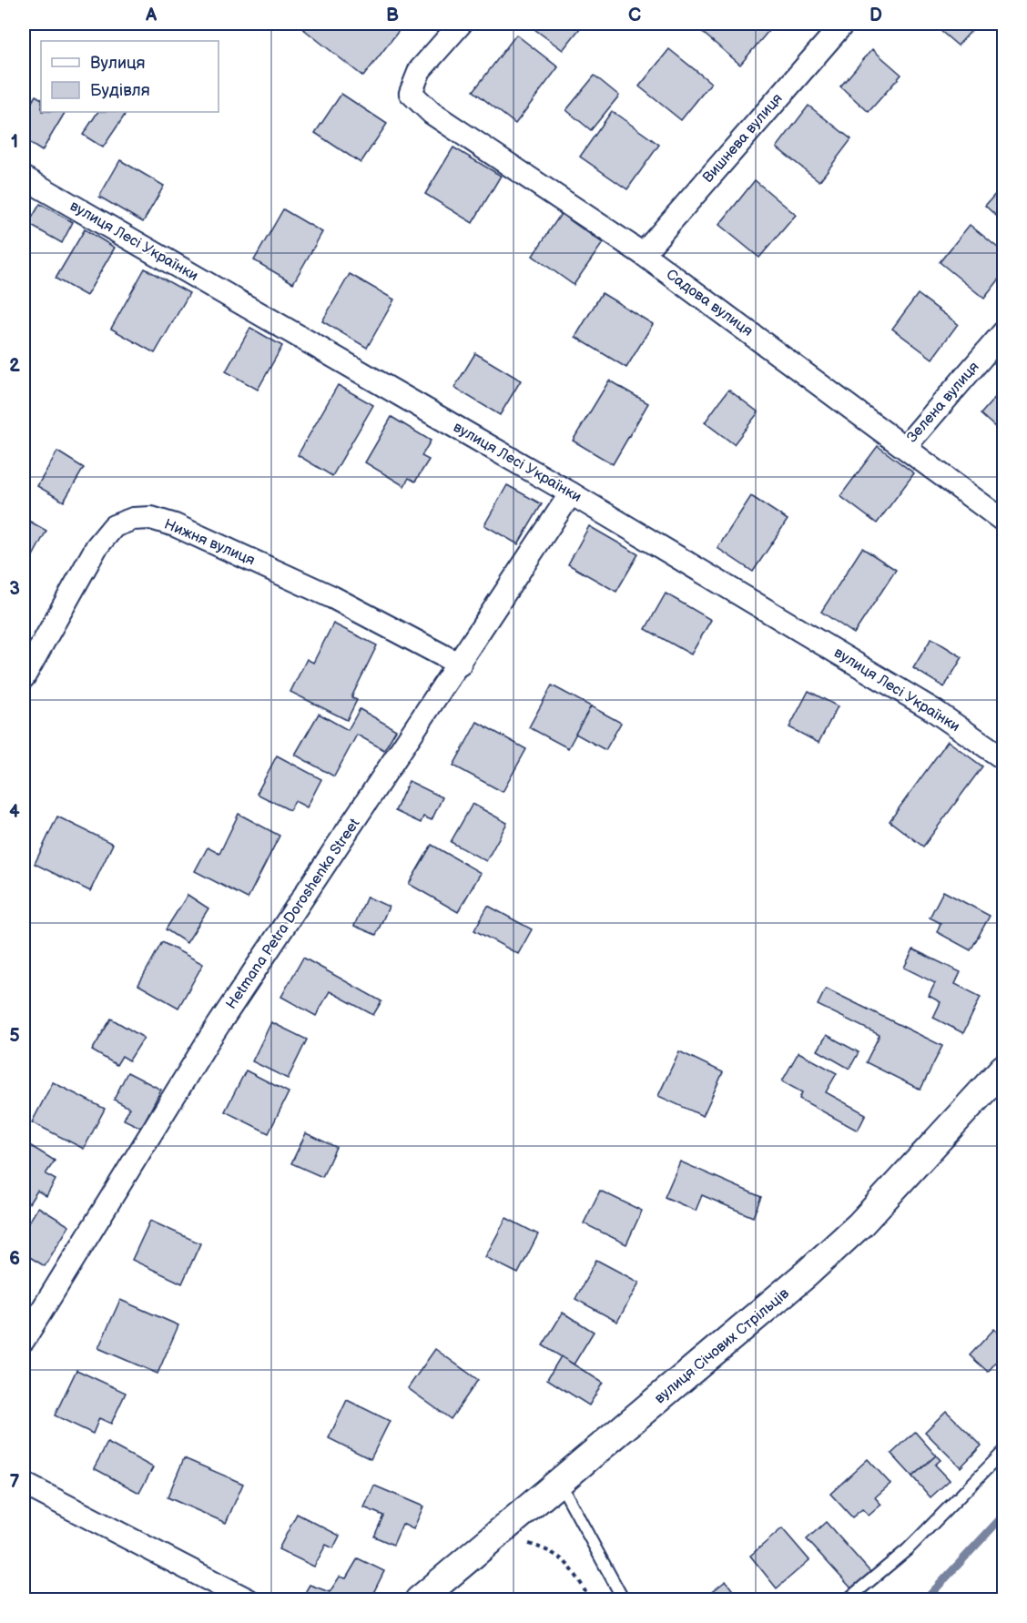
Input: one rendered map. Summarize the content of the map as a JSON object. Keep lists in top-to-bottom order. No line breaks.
{"streets":{"street":["Вишнева вулиця","вулиця Лесі Українки","Садова вулиця","Зелена вулиця","Нижня вулиця","Hetmana Petra Doroshenka Street","вулиця Січових Стрільців"]},"crossings":[["Вишнева вулиця","Садова вулиця"],["вулиця Лесі Українки","Hetmana Petra Doroshenka Street"],["Садова вулиця","Зелена вулиця"],["Нижня вулиця","Hetmana Petra Doroshenka Street"]],"legend":["Вулиця","Будівля"],"grid":{"columns":["A","B","C","D"],"rows":["1","2","3","4","5","6","7"]}}
